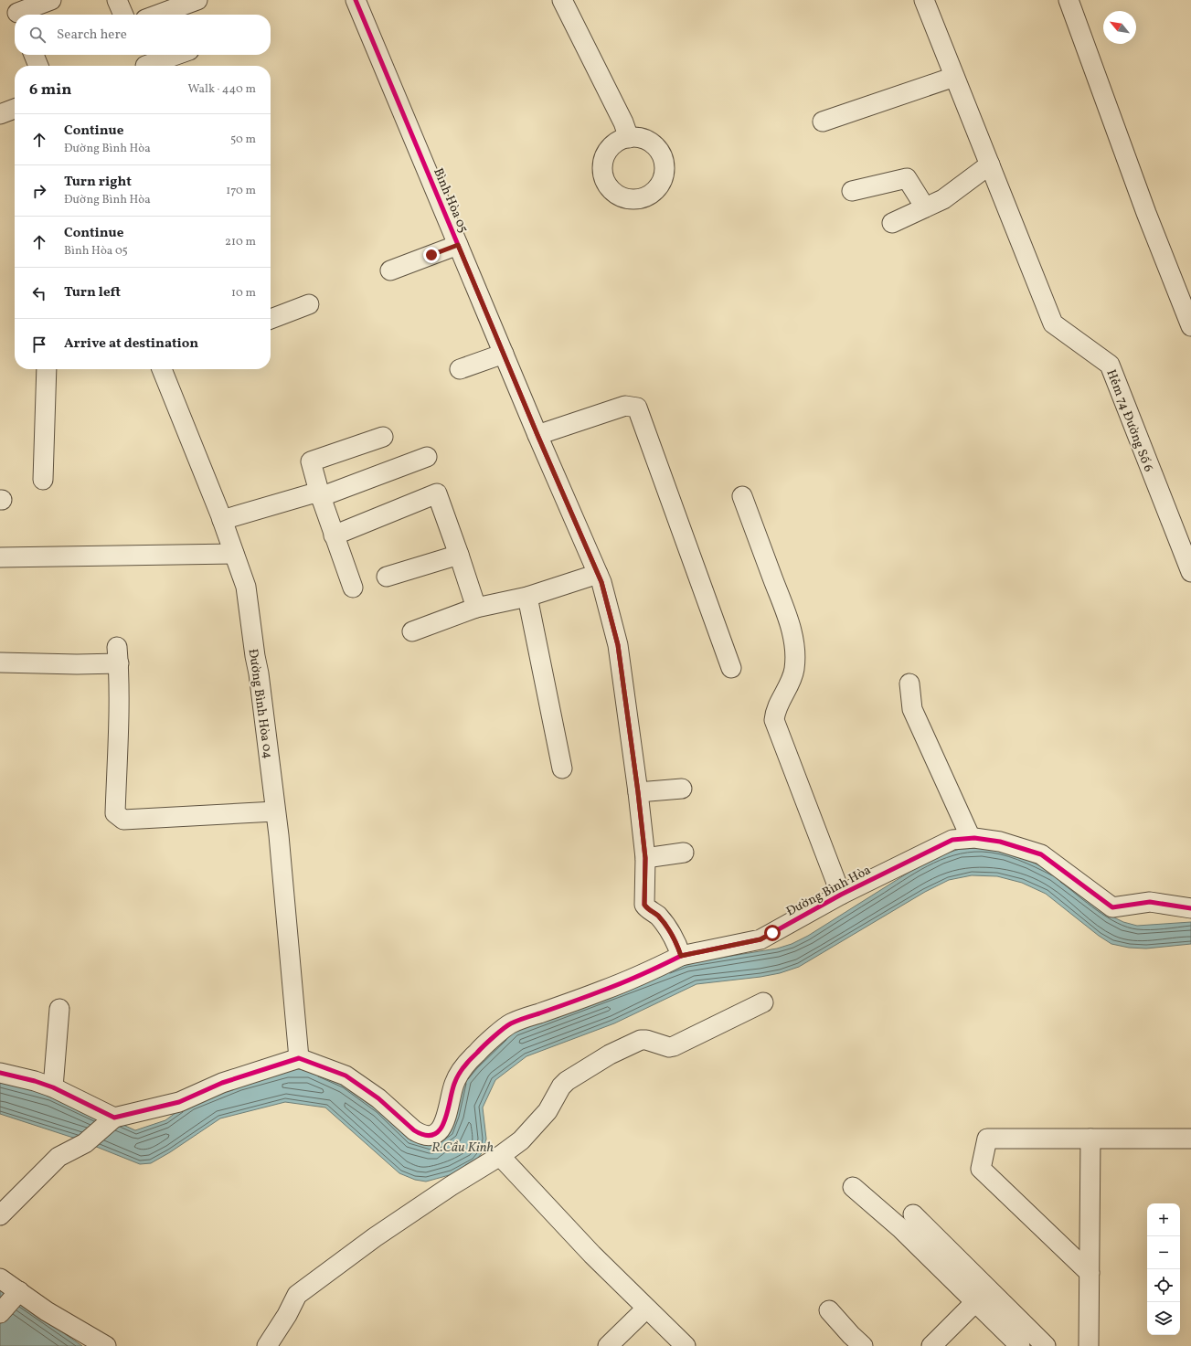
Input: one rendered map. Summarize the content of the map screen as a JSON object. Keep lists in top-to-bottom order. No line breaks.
{"streets":{"street":["Bình Hòa 05","Hẻm 74 Đường Số 6","Đường Bình Hòa 04","Đường Bình Hòa"]},"crossings":[["Đường Bình Hòa 04","Đường Bình Hòa"]],"water":["R.Cầu Kinh"],"north":"top left","page":{"search":"Search here","heading":["6 min","Walk · 440 m"],"list":[["Continue","Đường Bình Hòa","50 m"],["Turn right","Đường Bình Hòa","170 m"],["Continue","Bình Hòa 05","210 m"],["Turn left","10 m"],"Arrive at destination"],"map_buttons":["+","−"]}}
